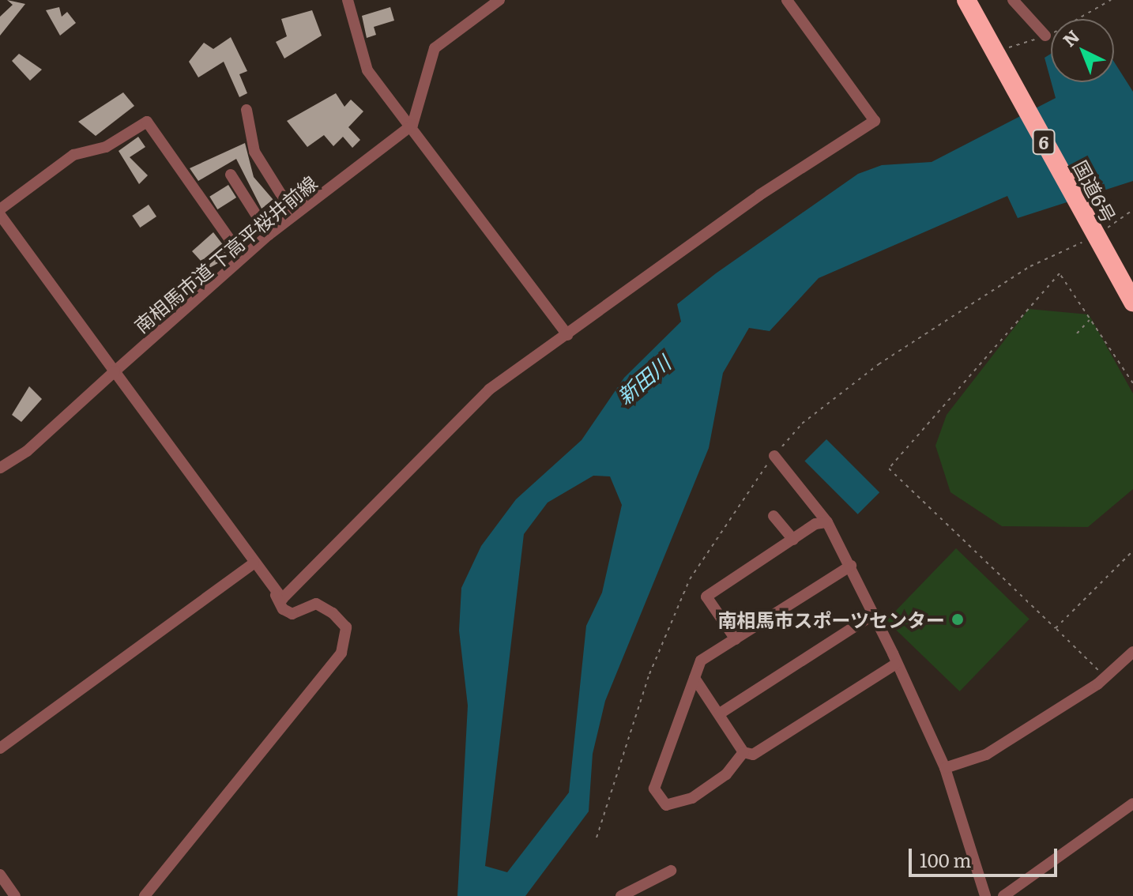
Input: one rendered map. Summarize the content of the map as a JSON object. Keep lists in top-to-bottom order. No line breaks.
{"streets":{"highway":["6","国道6号"],"street":["南相馬市道 下高平桜井前線"]},"water":["新田川"],"places":["南相馬市スポーツセンター"],"scale_bar":"100 m","north":"top left"}
